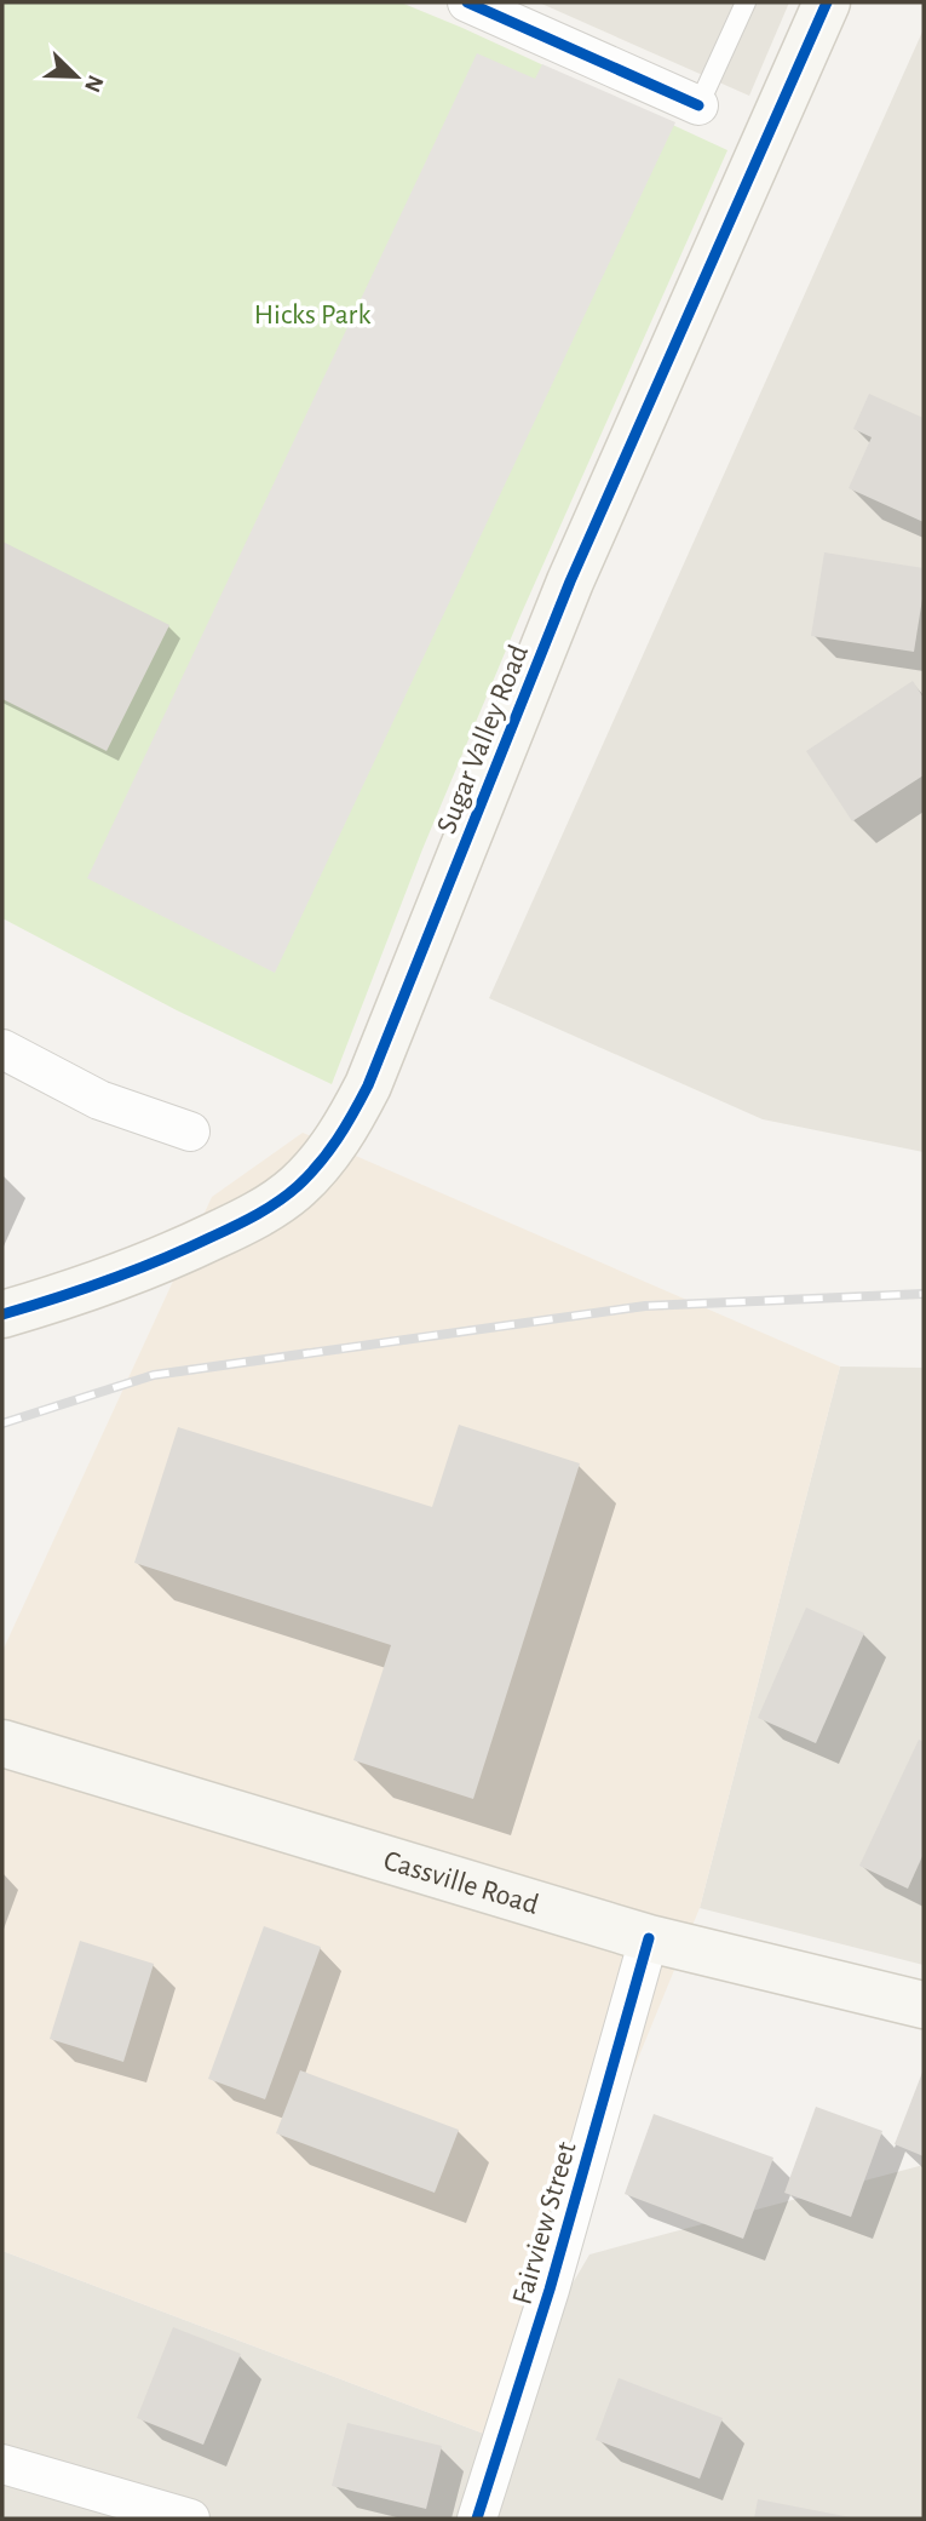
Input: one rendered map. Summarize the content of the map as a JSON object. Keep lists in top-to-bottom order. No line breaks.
{"streets":{"street":["Sugar Valley Road","Cassville Road","Fairview Street"]},"crossings":[["Cassville Road","Fairview Street"]],"parks":["Hicks Park"],"north":"bottom right"}
